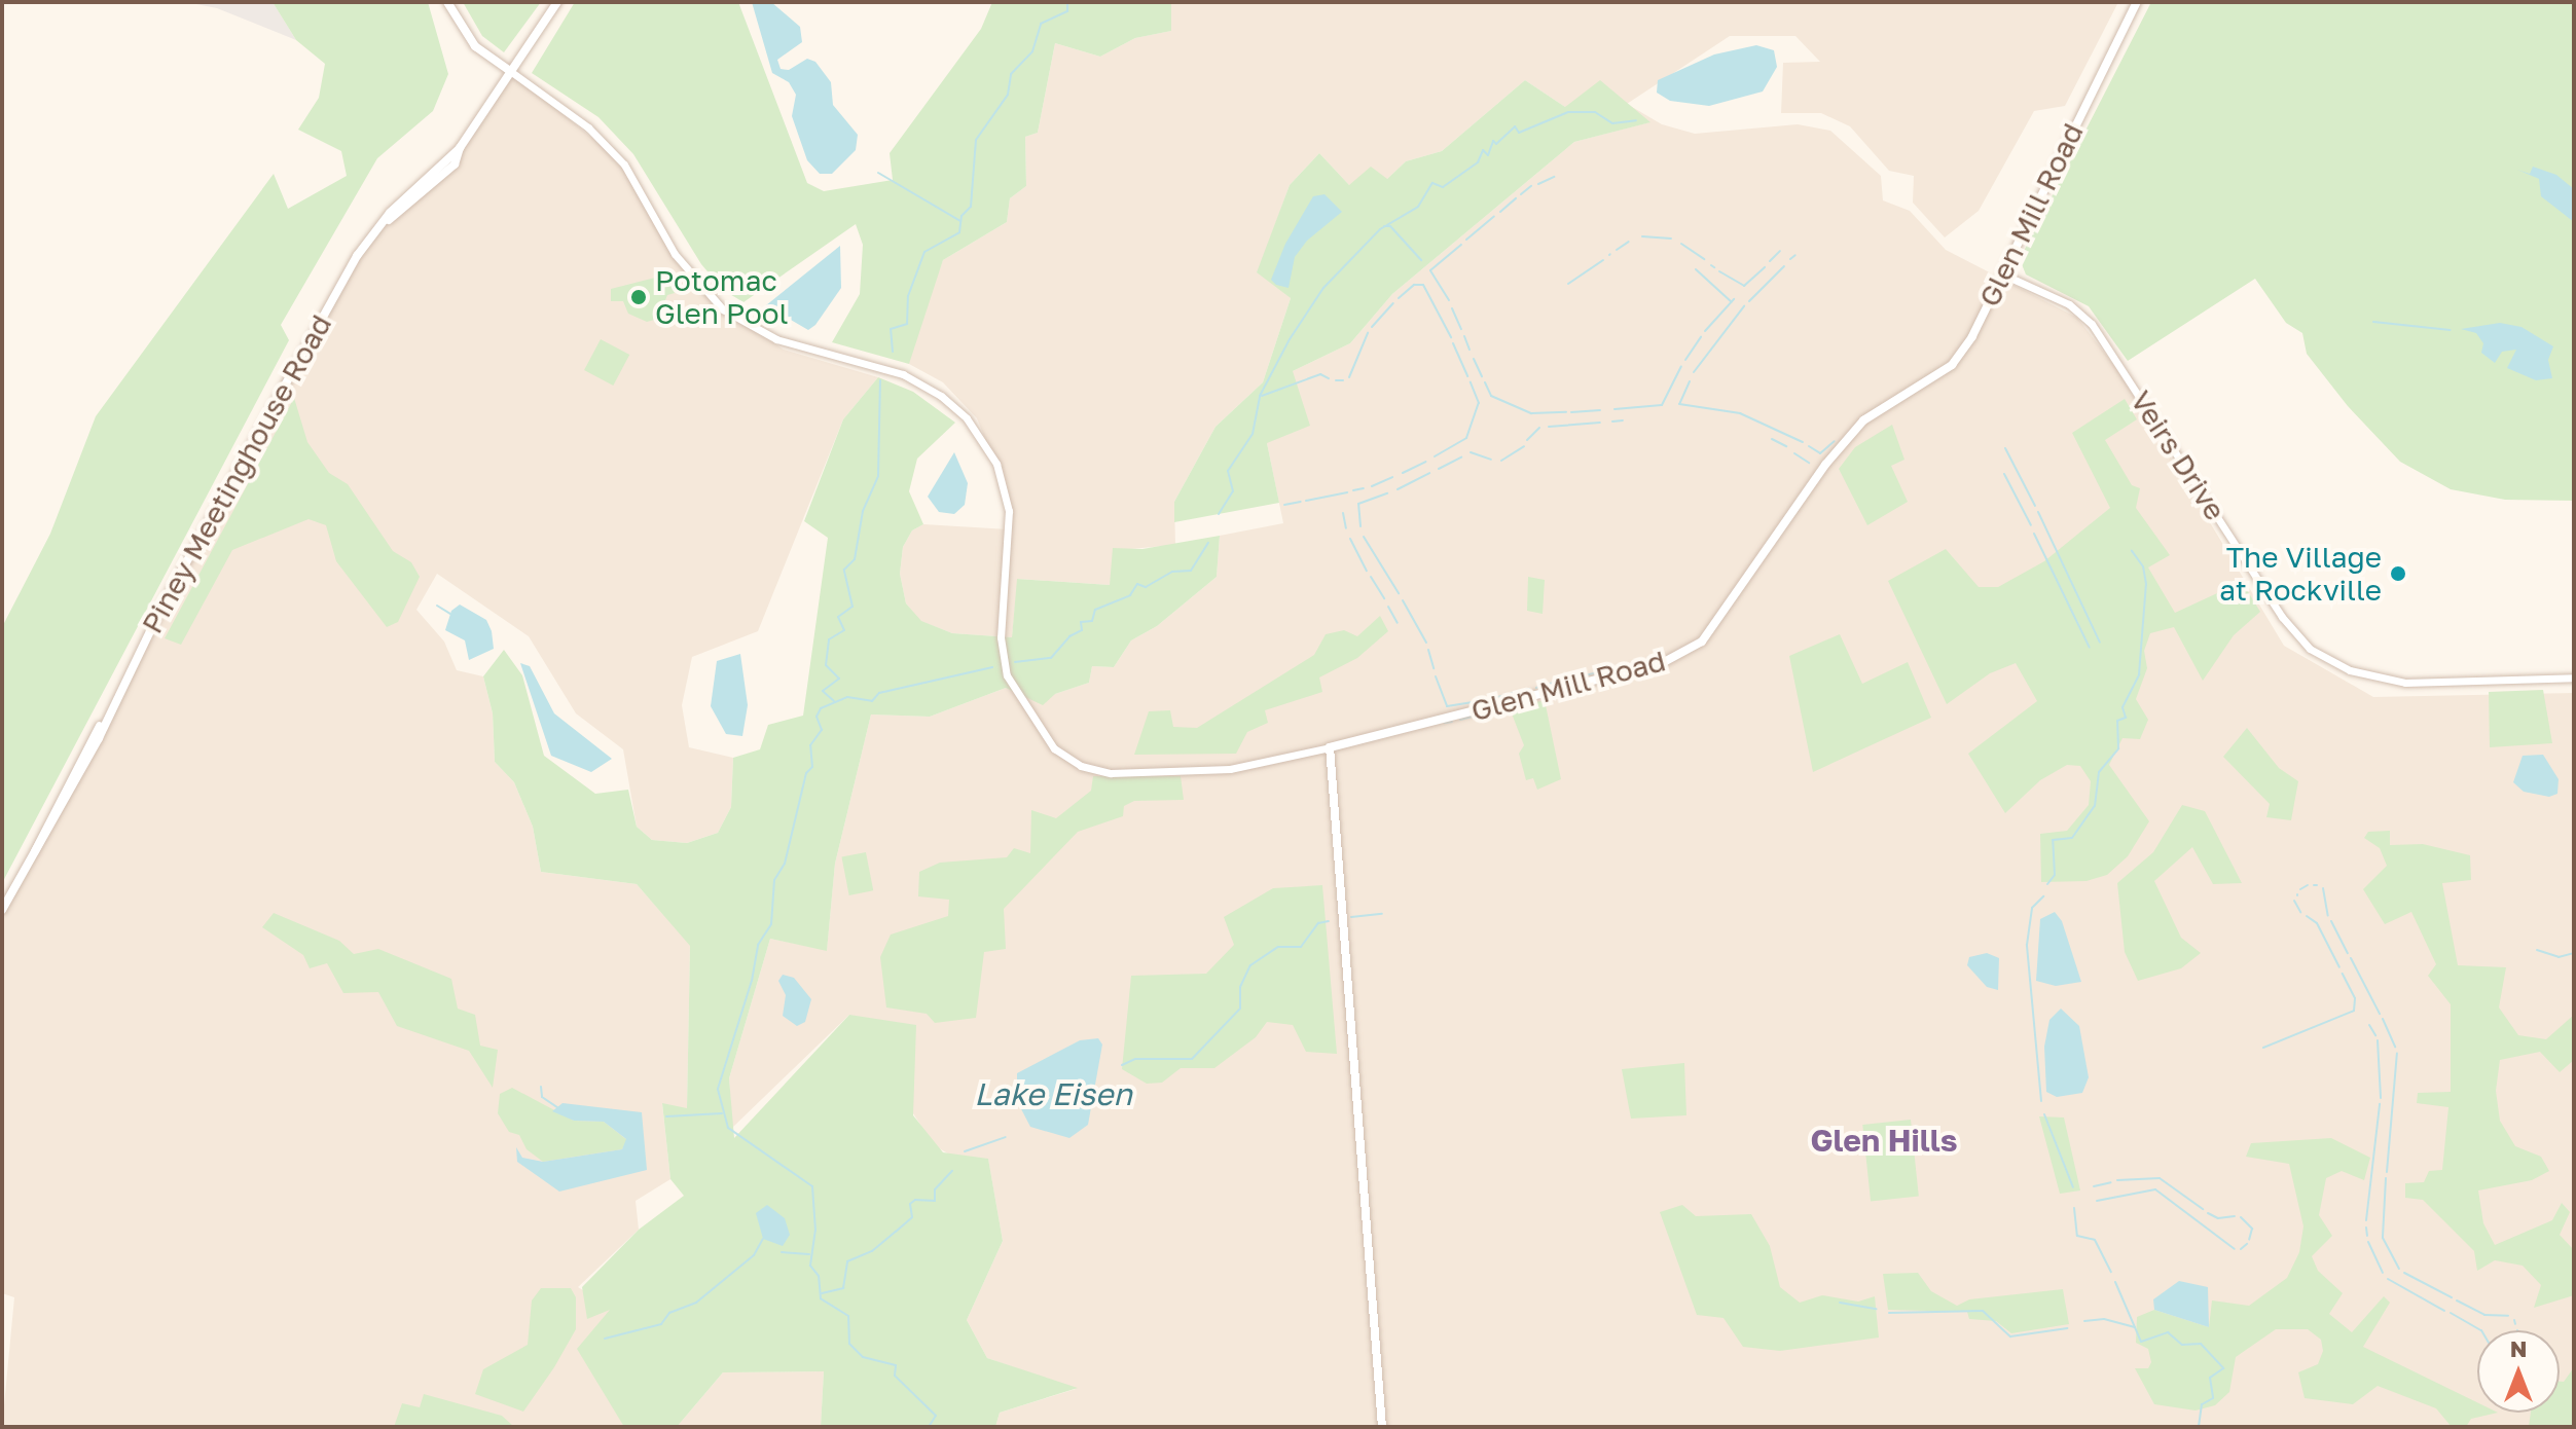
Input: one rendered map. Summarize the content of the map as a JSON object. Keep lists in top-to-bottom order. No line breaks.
{"streets":{"main road":["Glen Mill Road","Piney Meetinghouse Road"],"street":["Veirs Drive"]},"crossings":[["Glen Mill Road","Veirs Drive"]],"districts":["Glen Hills"],"water":["Lake Eisen"],"places":["Potomac Glen Pool","The Village at Rockville"],"north":"top"}
